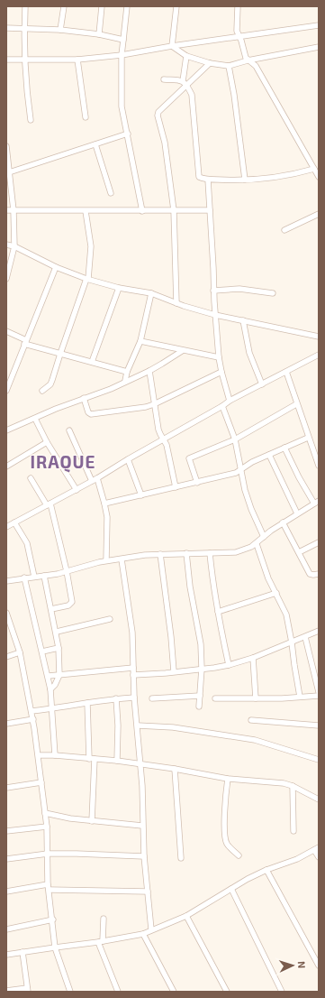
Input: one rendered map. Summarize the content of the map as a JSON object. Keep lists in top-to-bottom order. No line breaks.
{"districts":["IRAQUE"],"north":"right"}
